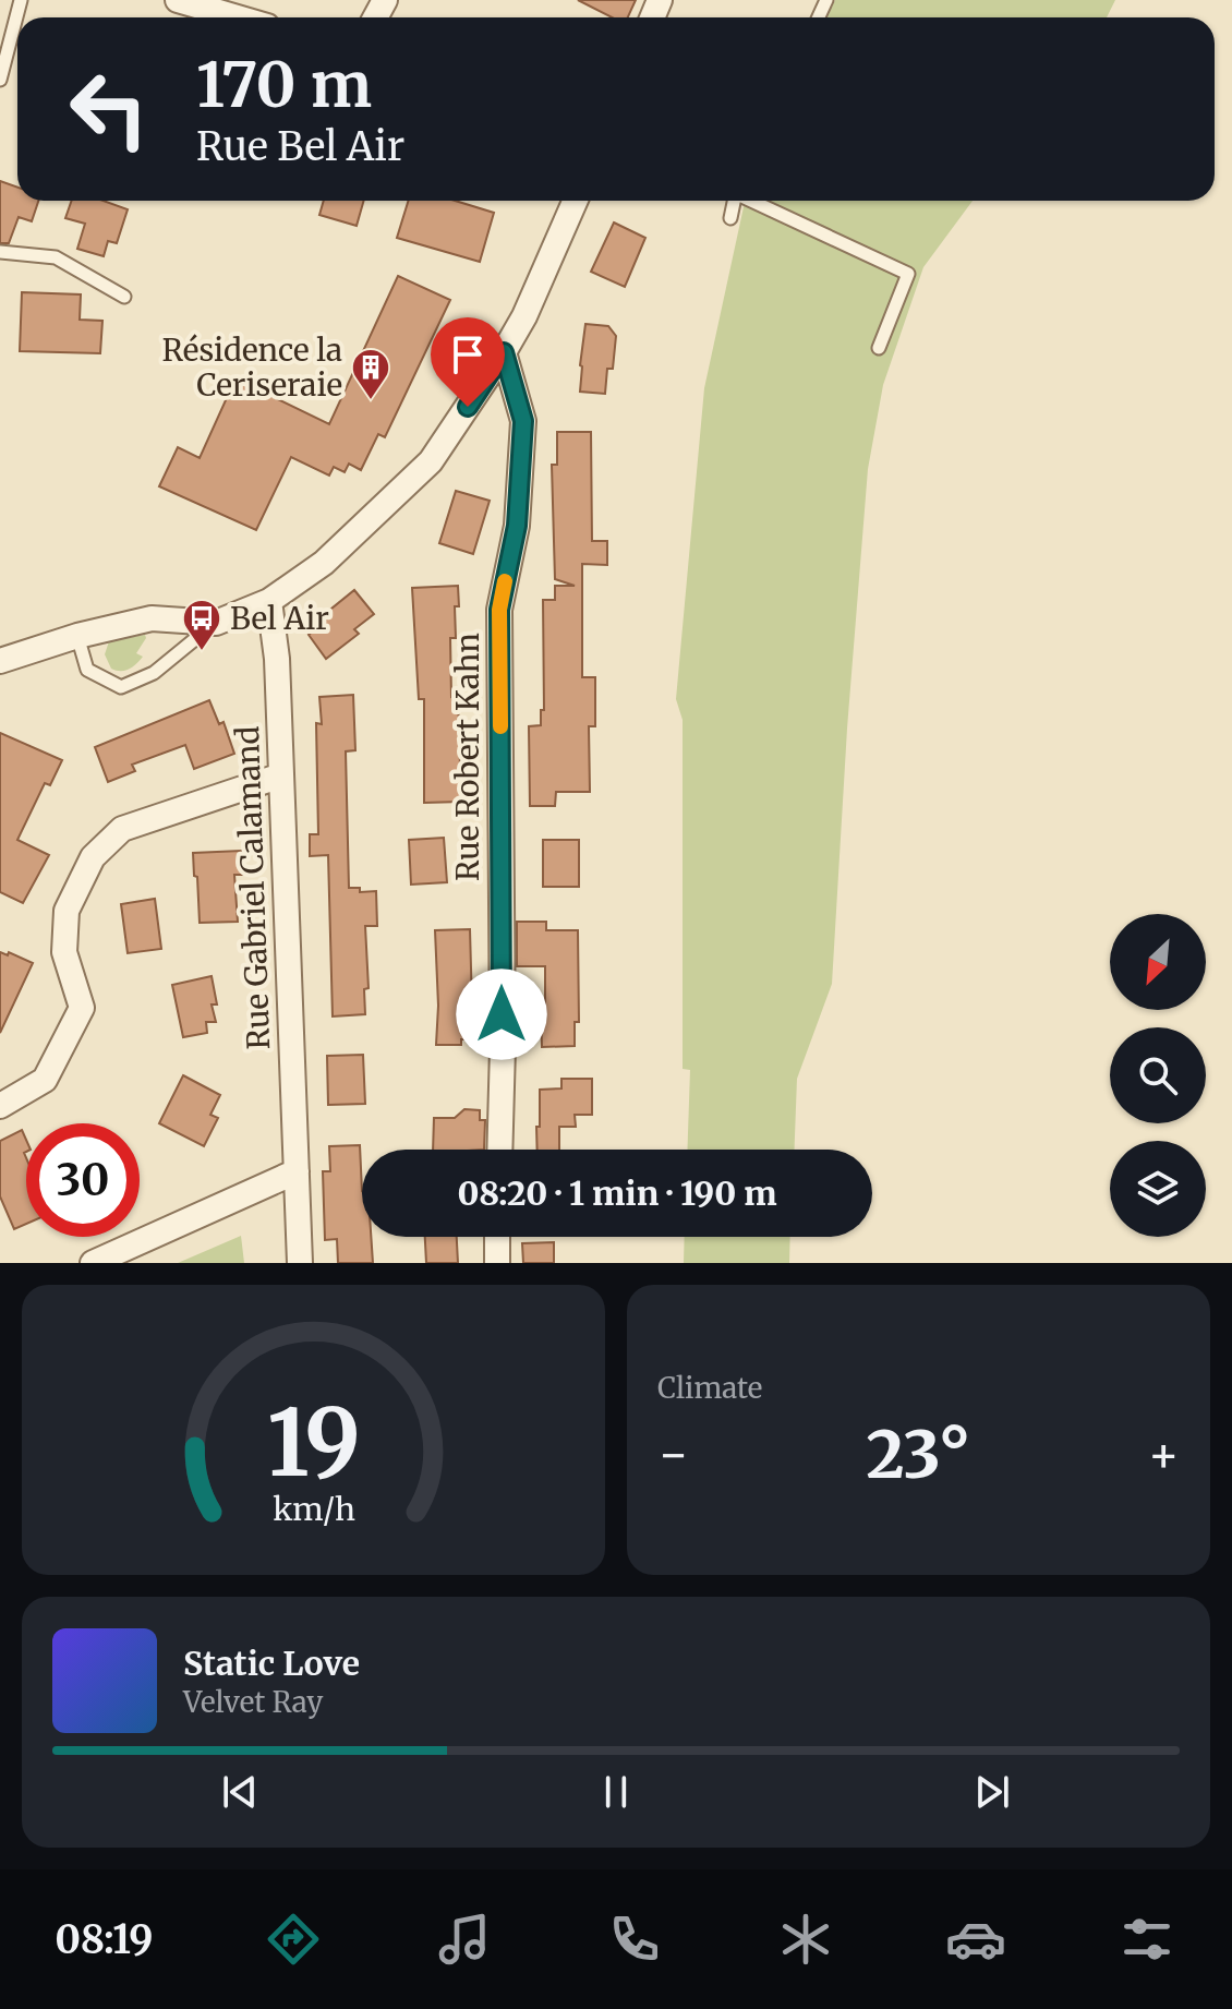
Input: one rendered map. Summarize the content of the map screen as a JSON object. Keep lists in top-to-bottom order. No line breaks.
{"streets":{"street":["Rue Robert Kahn","Rue Gabriel Calamand"]},"places":{"building":["Résidence la Ceriseraie"],"bus stop":["Bel Air"]},"north":"bottom left","page":{"turn":["170 m","Rue Bel Air"],"limit":"30","trip":"08:20 · 1 min · 190 m","tile":"Climate","heat":["−","23°","+"],"song":["Static Love","Velvet Ray"],"tabs":"08:19","gauge":["19","km/h"]}}
